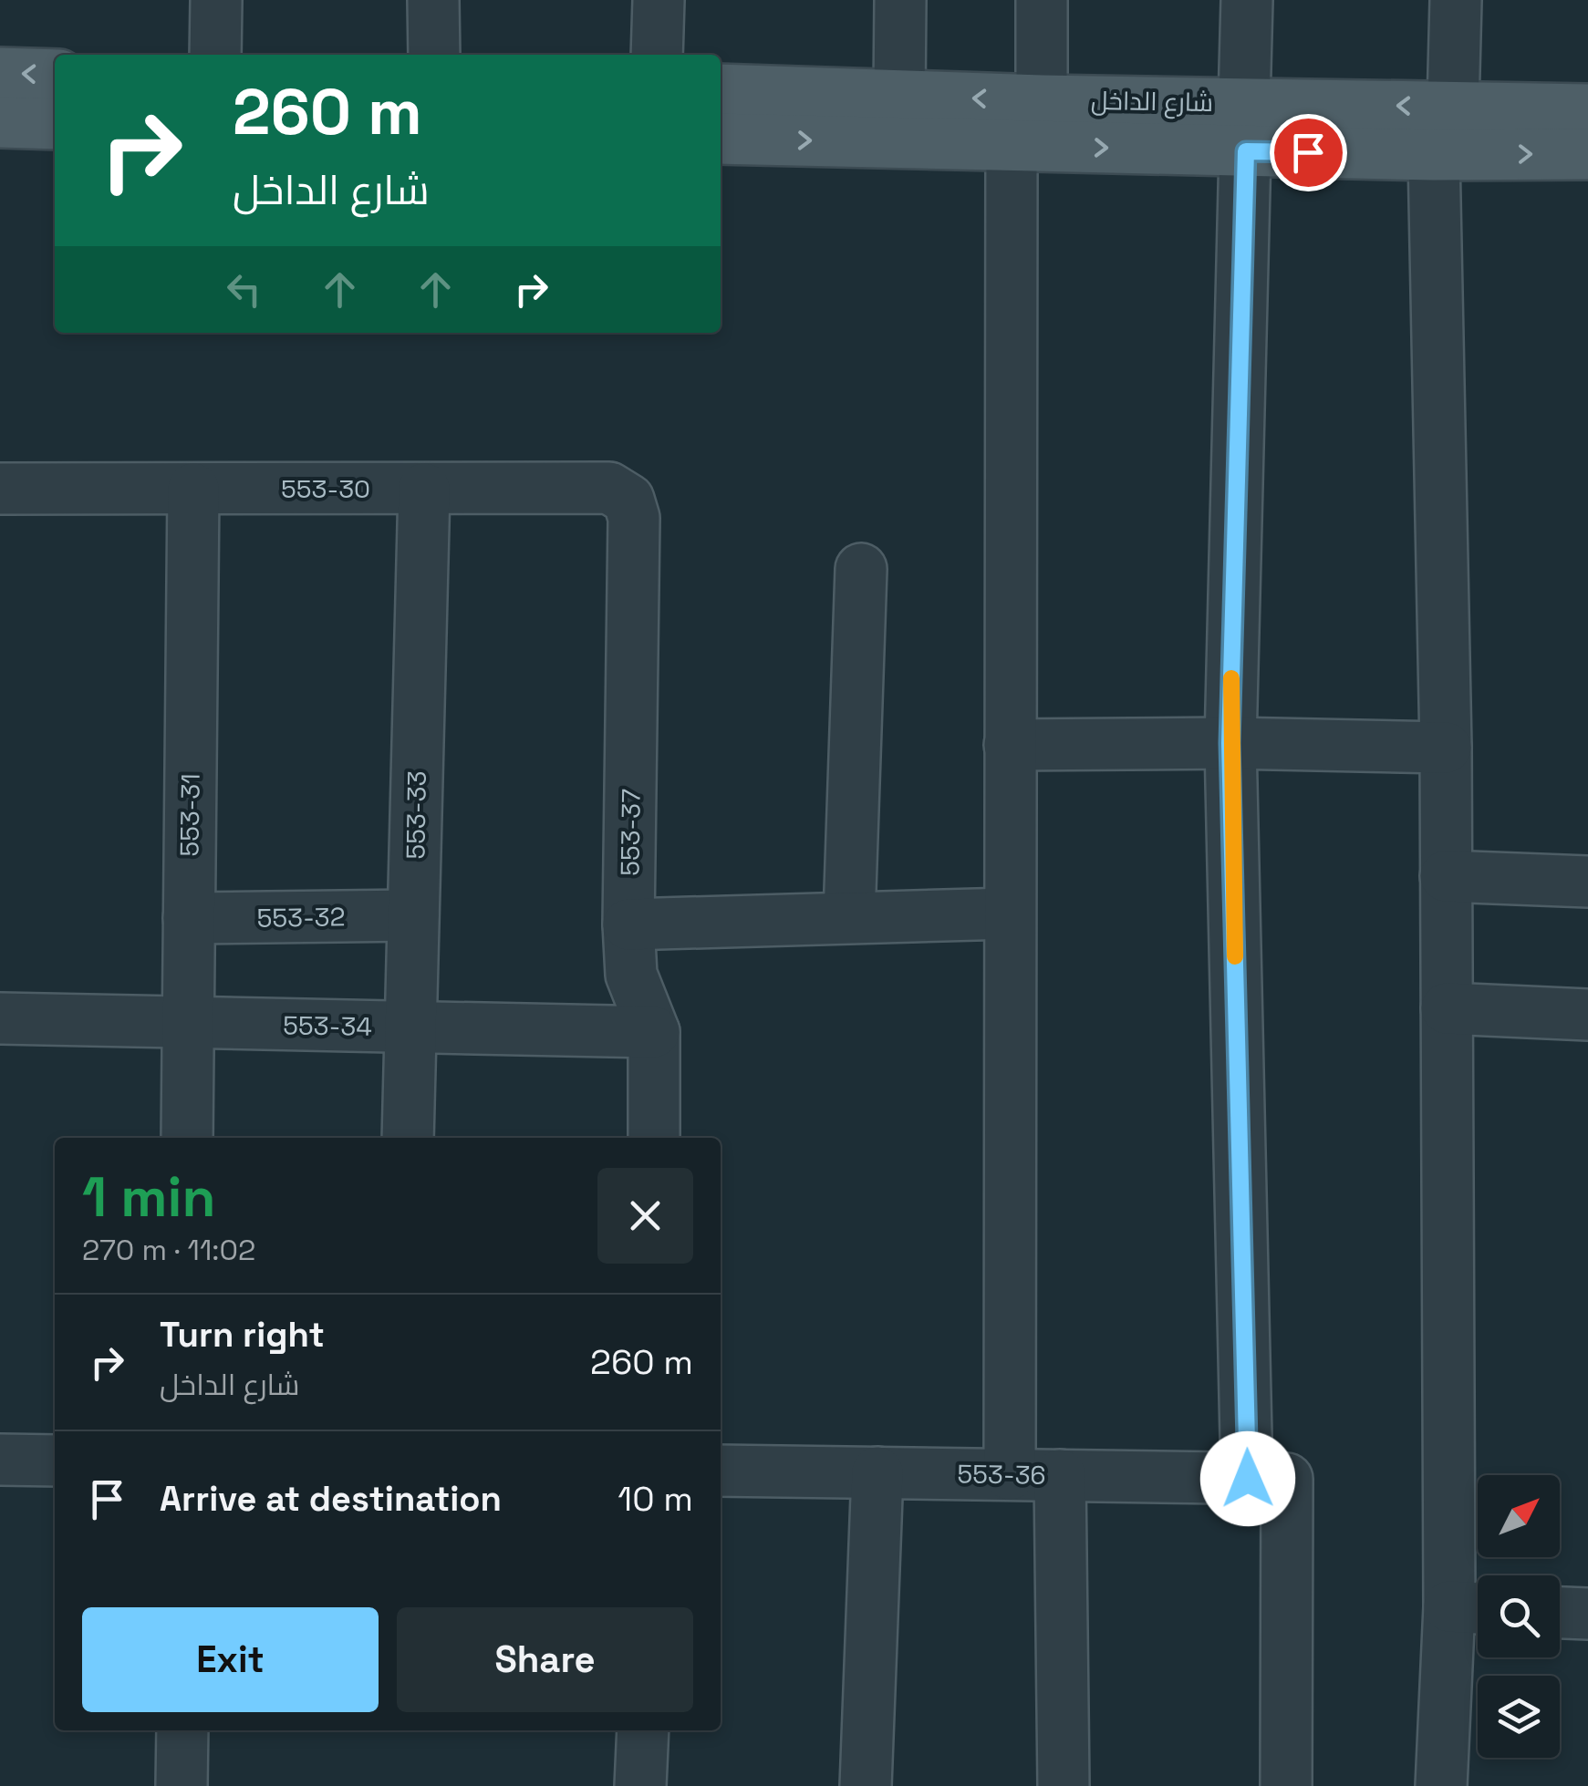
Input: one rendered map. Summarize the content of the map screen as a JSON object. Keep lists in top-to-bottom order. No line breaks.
{"streets":{"main road":["شارع الداخل"],"street":["553-30","553-31","553-33","553-37","553-32","553-34","553-36"]},"crossings":[["553-30","553-31"],["553-30","553-33"],["553-30","553-37"],["553-31","553-32"],["553-31","553-34"],["553-33","553-32"],["553-33","553-34"],["553-37","553-34"]],"north":"top right","page":{"turn":["260 m","شارع الداخل"],"heading":["1 min","270 m · 11:02"],"list":[{"name":"Turn right","note":"شارع الداخل","value":"260 m"},{"name":"Arrive at destination","value":"10 m"}],"buttons":["Exit","Share"]}}
